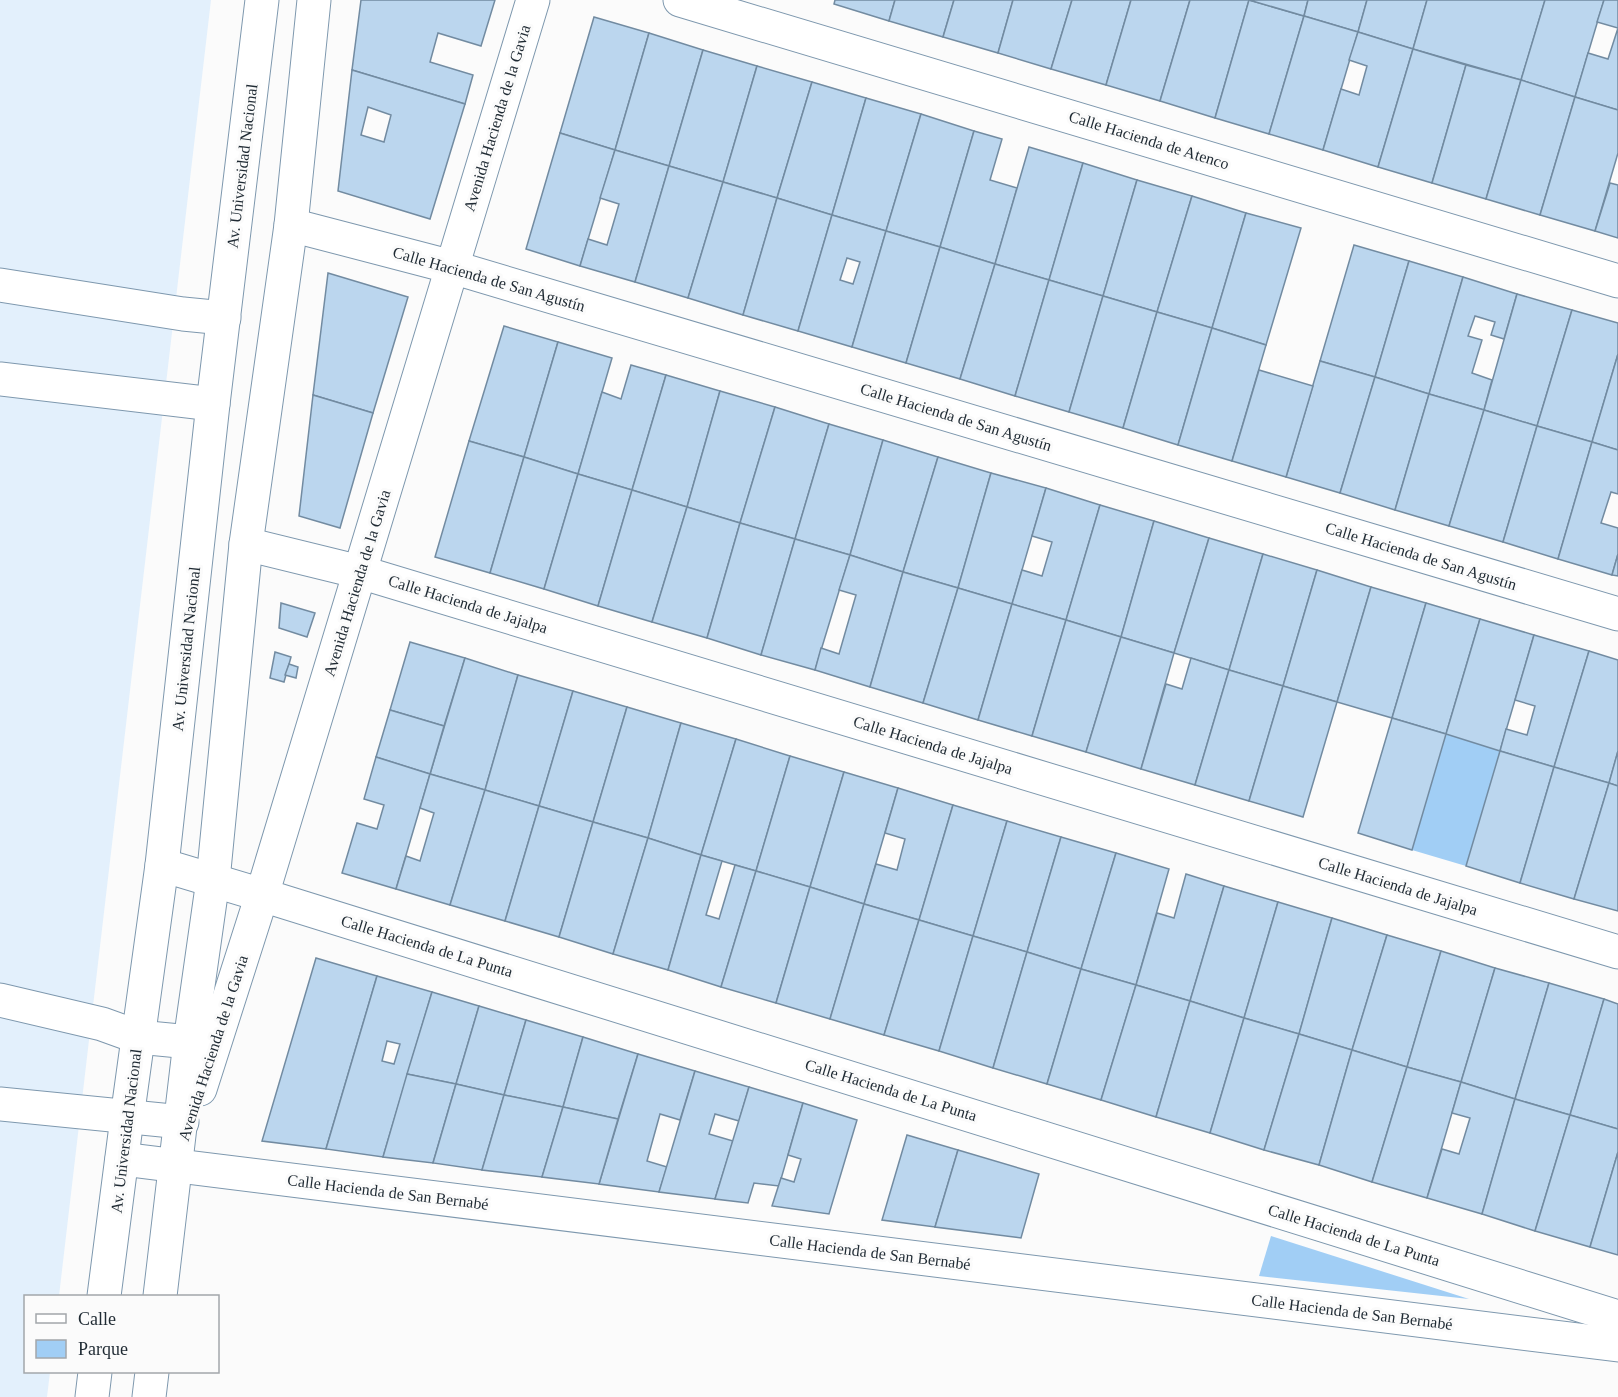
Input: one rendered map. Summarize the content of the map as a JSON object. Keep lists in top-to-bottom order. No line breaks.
{"streets":{"street":["Avenida Hacienda de la Gavia","Calle Hacienda de Atenco","Av. Universidad Nacional","Calle Hacienda de San Agustín","Calle Hacienda de Jajalpa","Calle Hacienda de La Punta","Calle Hacienda de San Bernabé"]},"crossings":[["Avenida Hacienda de la Gavia","Calle Hacienda de San Agustín"],["Avenida Hacienda de la Gavia","Calle Hacienda de Jajalpa"],["Avenida Hacienda de la Gavia","Calle Hacienda de La Punta"],["Avenida Hacienda de la Gavia","Calle Hacienda de San Bernabé"],["Av. Universidad Nacional","Calle Hacienda de La Punta"],["Av. Universidad Nacional","Calle Hacienda de San Bernabé"]],"legend":["Calle","Parque"]}
